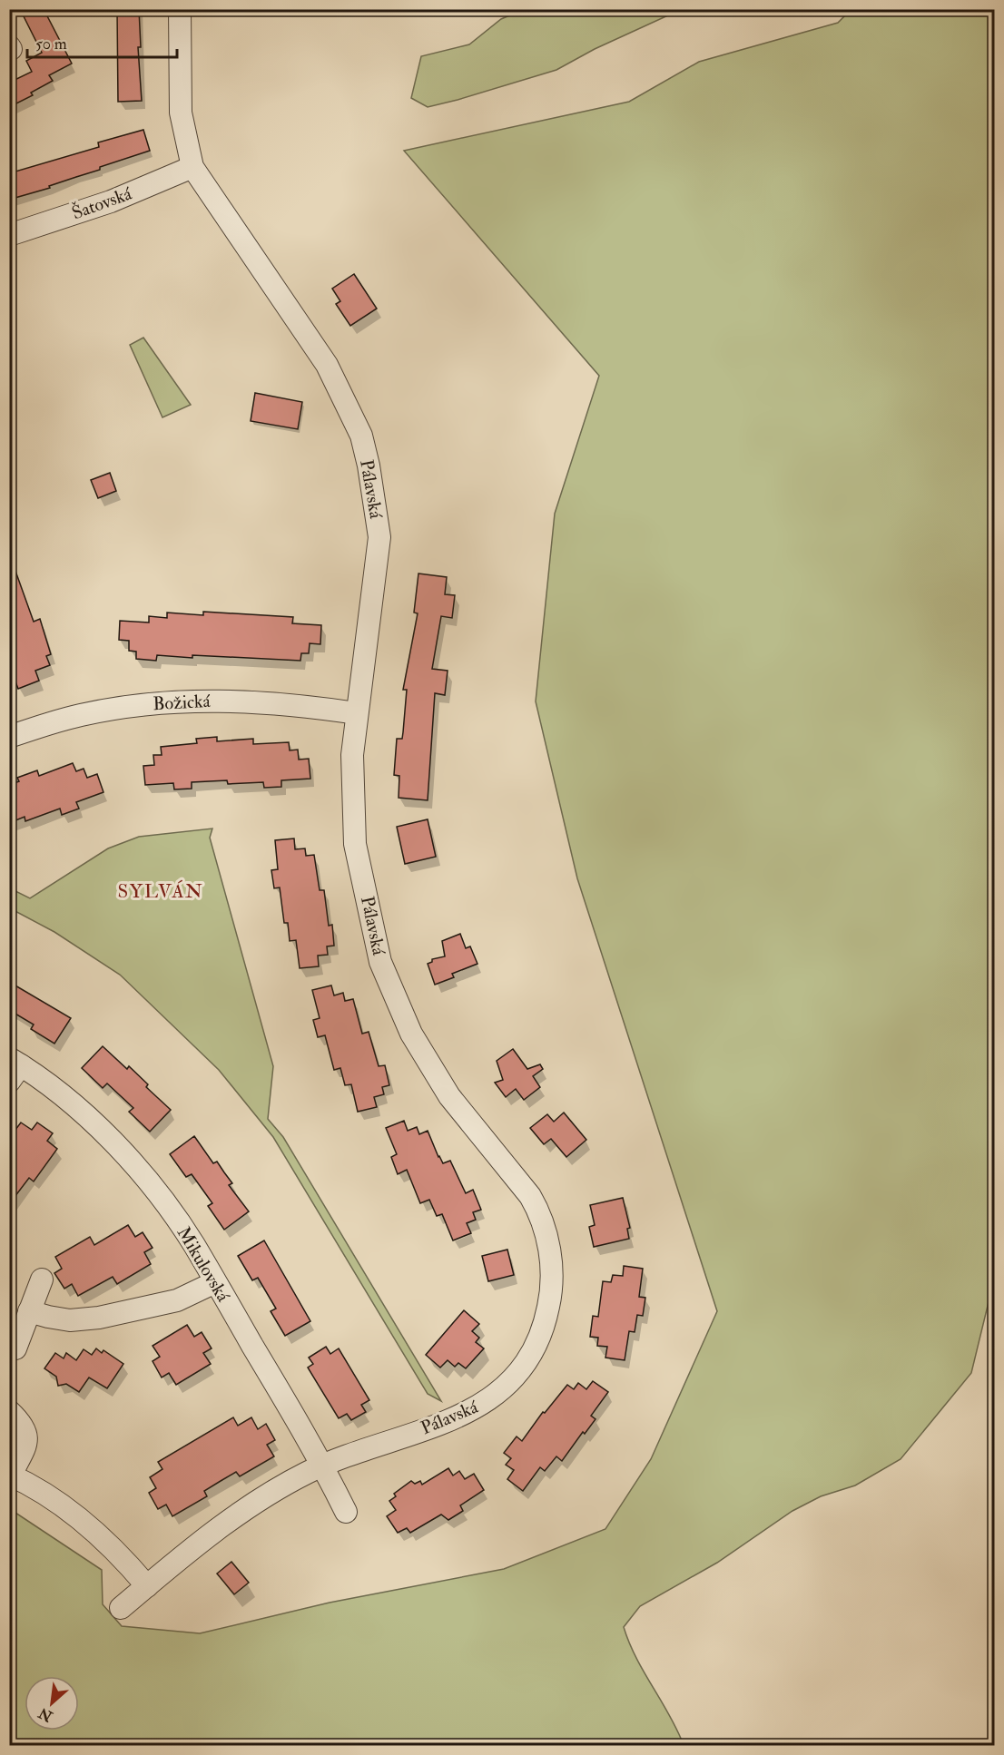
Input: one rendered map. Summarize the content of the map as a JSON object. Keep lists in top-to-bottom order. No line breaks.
{"streets":{"street":["Šatovská","Pálavská","Božická","Mikulovská"]},"crossings":[["Šatovská","Pálavská"],["Pálavská","Božická"],["Pálavská","Mikulovská"]],"districts":["SYLVÁN"],"scale_bar":"50 m","north":"bottom left"}
